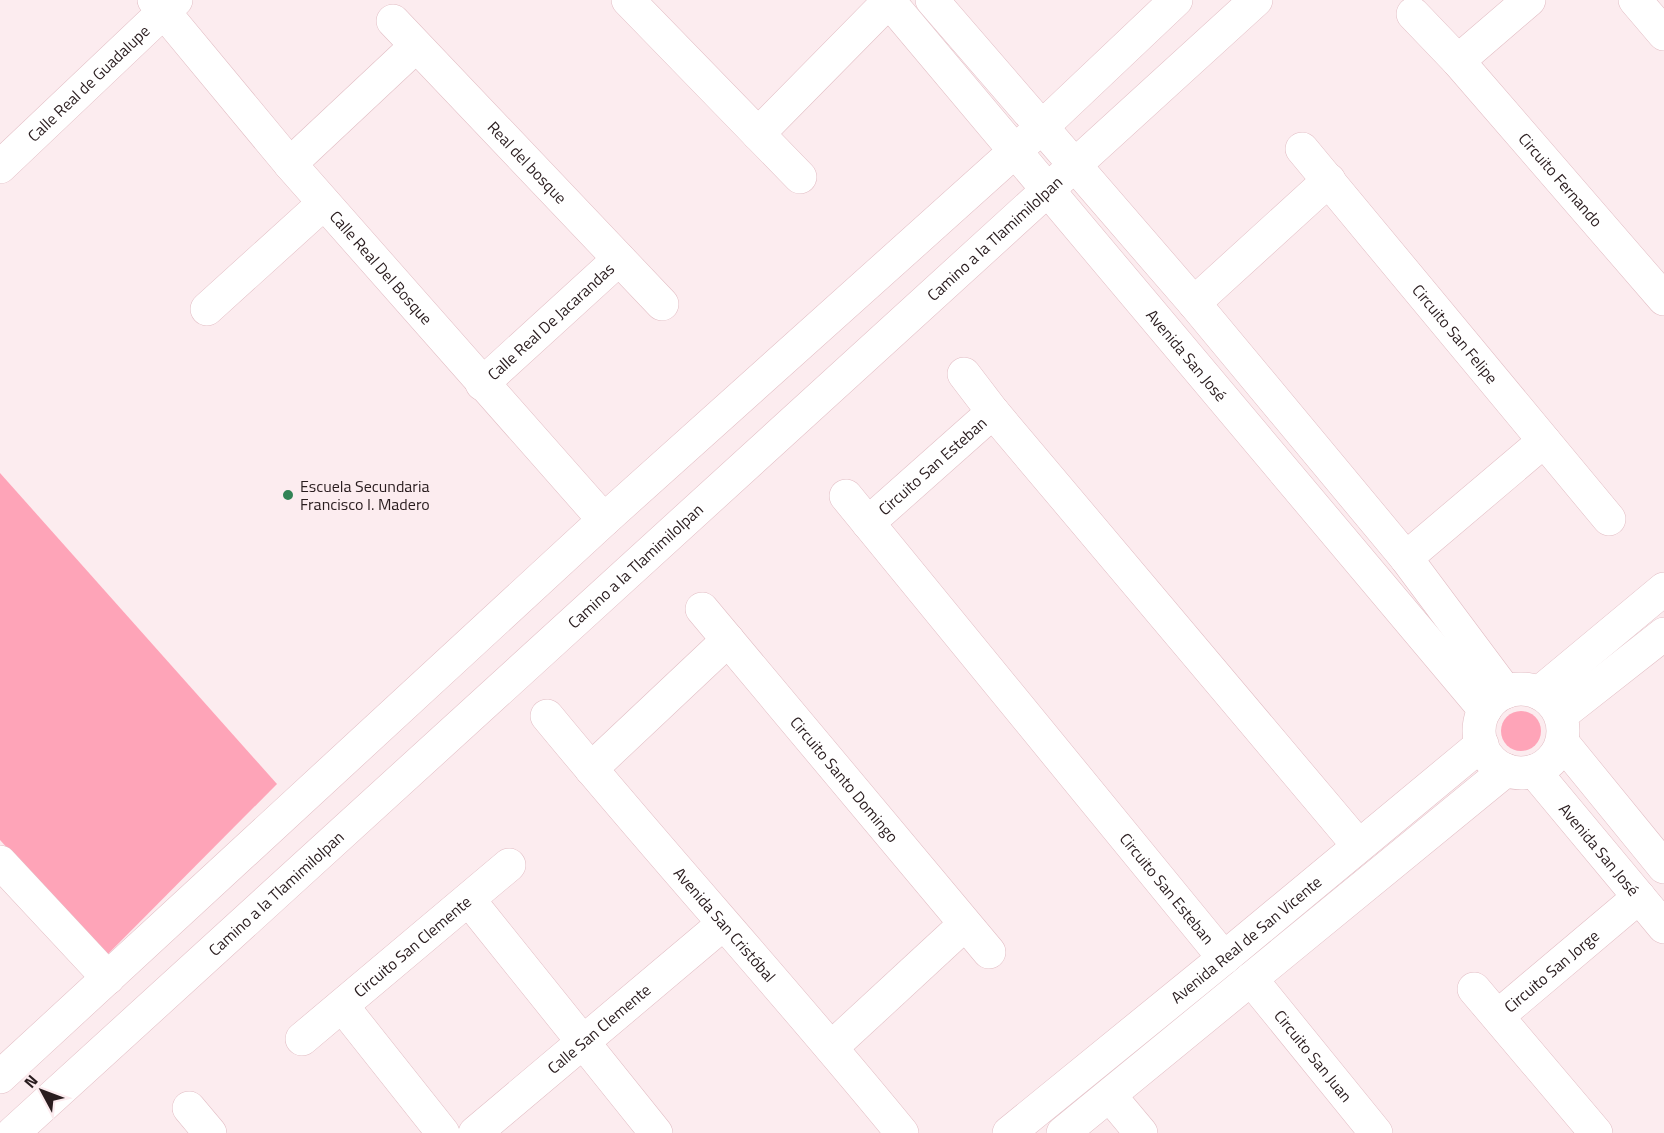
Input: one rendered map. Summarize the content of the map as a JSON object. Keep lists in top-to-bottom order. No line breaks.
{"streets":{"street":["Calle Real de Guadalupe","Real del bosque","Circuito Fernando","Camino a la Tlamimilolpan","Calle Real Del Bosque","Calle Real De Jacarandas","Circuito San Felipe","Avenida San José","Circuito San Esteban","Circuito Santo Domingo","Avenida San Cristóbal","Avenida Real de San Vicente","Circuito San Clemente","Circuito San Jorge","Calle San Clemente","Circuito San Juan"]},"crossings":[["Calle Real de Guadalupe","Calle Real Del Bosque"],["Real del bosque","Calle Real De Jacarandas"],["Camino a la Tlamimilolpan","Avenida San José"],["Calle Real Del Bosque","Calle Real De Jacarandas"],["Avenida San José","Avenida Real de San Vicente"],["Avenida San José","Circuito San Jorge"],["Circuito San Esteban","Avenida Real de San Vicente"],["Avenida San Cristóbal","Calle San Clemente"],["Avenida Real de San Vicente","Circuito San Juan"],["Circuito San Clemente","Calle San Clemente"]],"places":["Escuela Secundaria Francisco I. Madero"],"north":"top left"}
